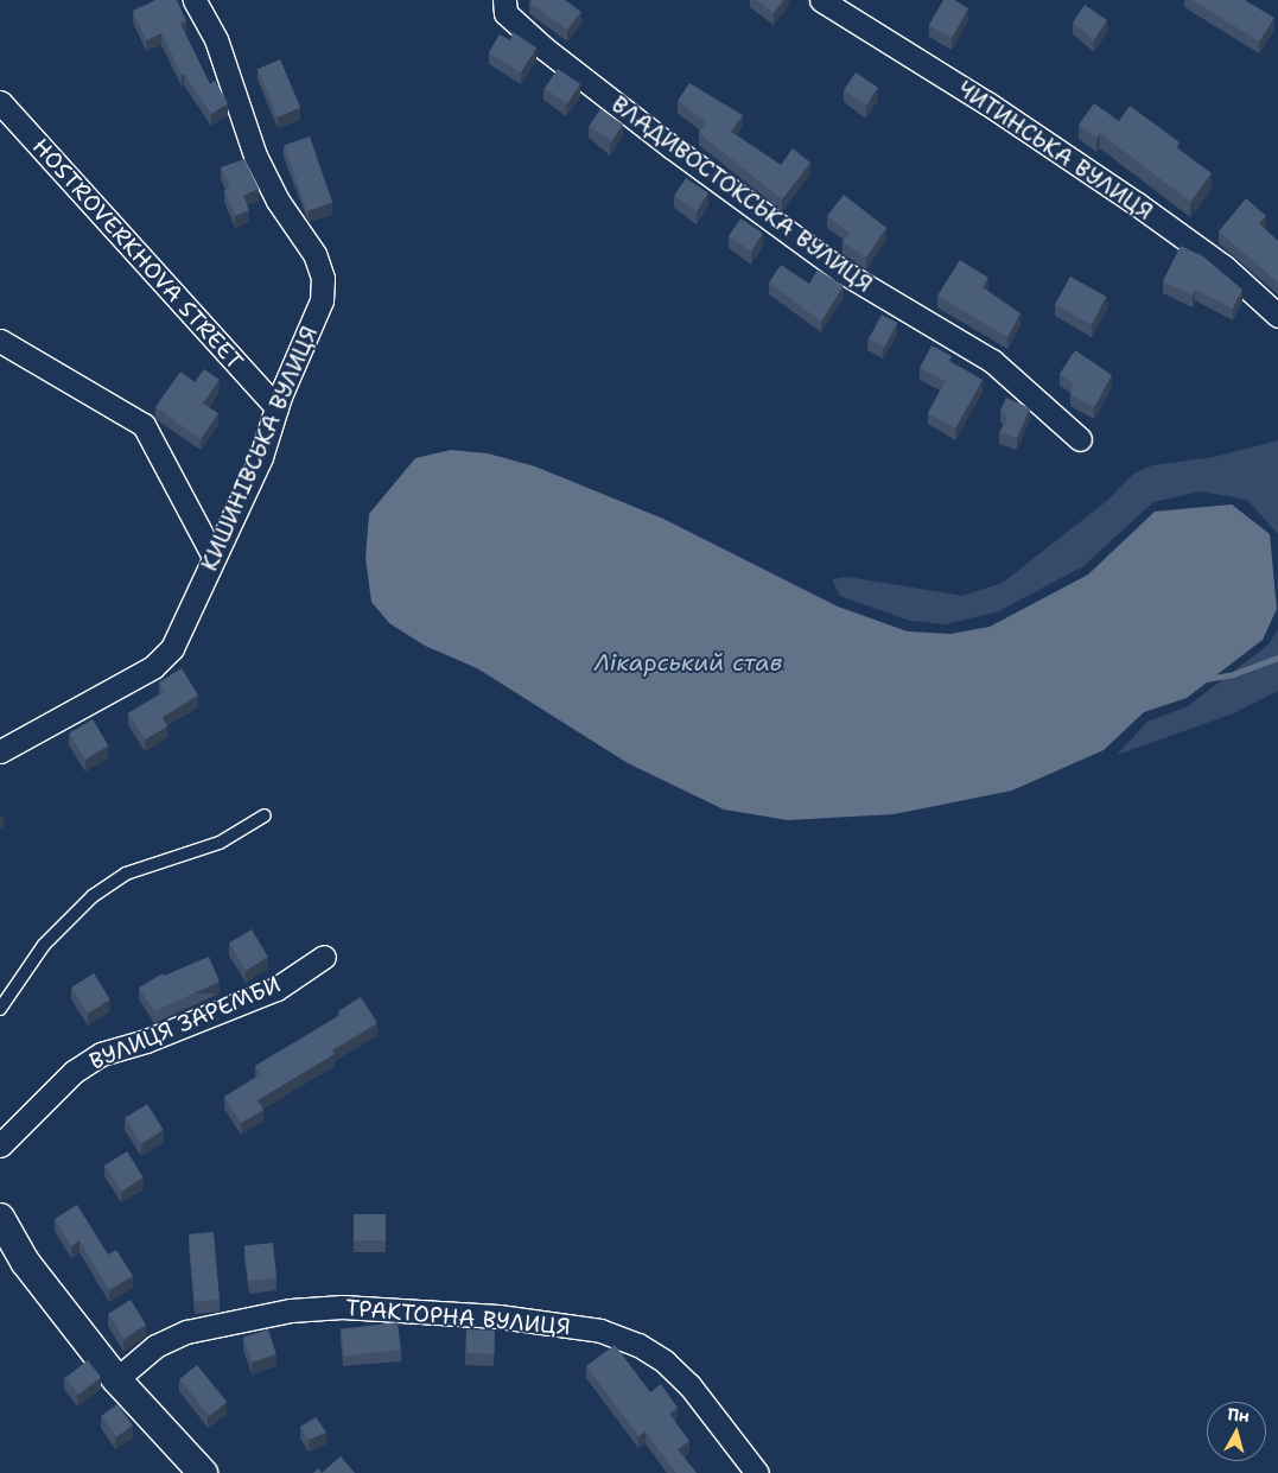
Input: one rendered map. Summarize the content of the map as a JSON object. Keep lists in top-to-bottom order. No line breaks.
{"streets":{"street":["ЧИТИНСЬКА ВУЛИЦЯ","ВЛАДИВОСТОКСЬКА ВУЛИЦЯ","HOSTROVERKHOVA STREET","КИШИНІВСЬКА ВУЛИЦЯ","ВУЛИЦЯ ЗАРЕМБИ","ТРАКТОРНА ВУЛИЦЯ"]},"crossings":[["HOSTROVERKHOVA STREET","КИШИНІВСЬКА ВУЛИЦЯ"]],"water":["Лікарський став"],"north":"top"}
